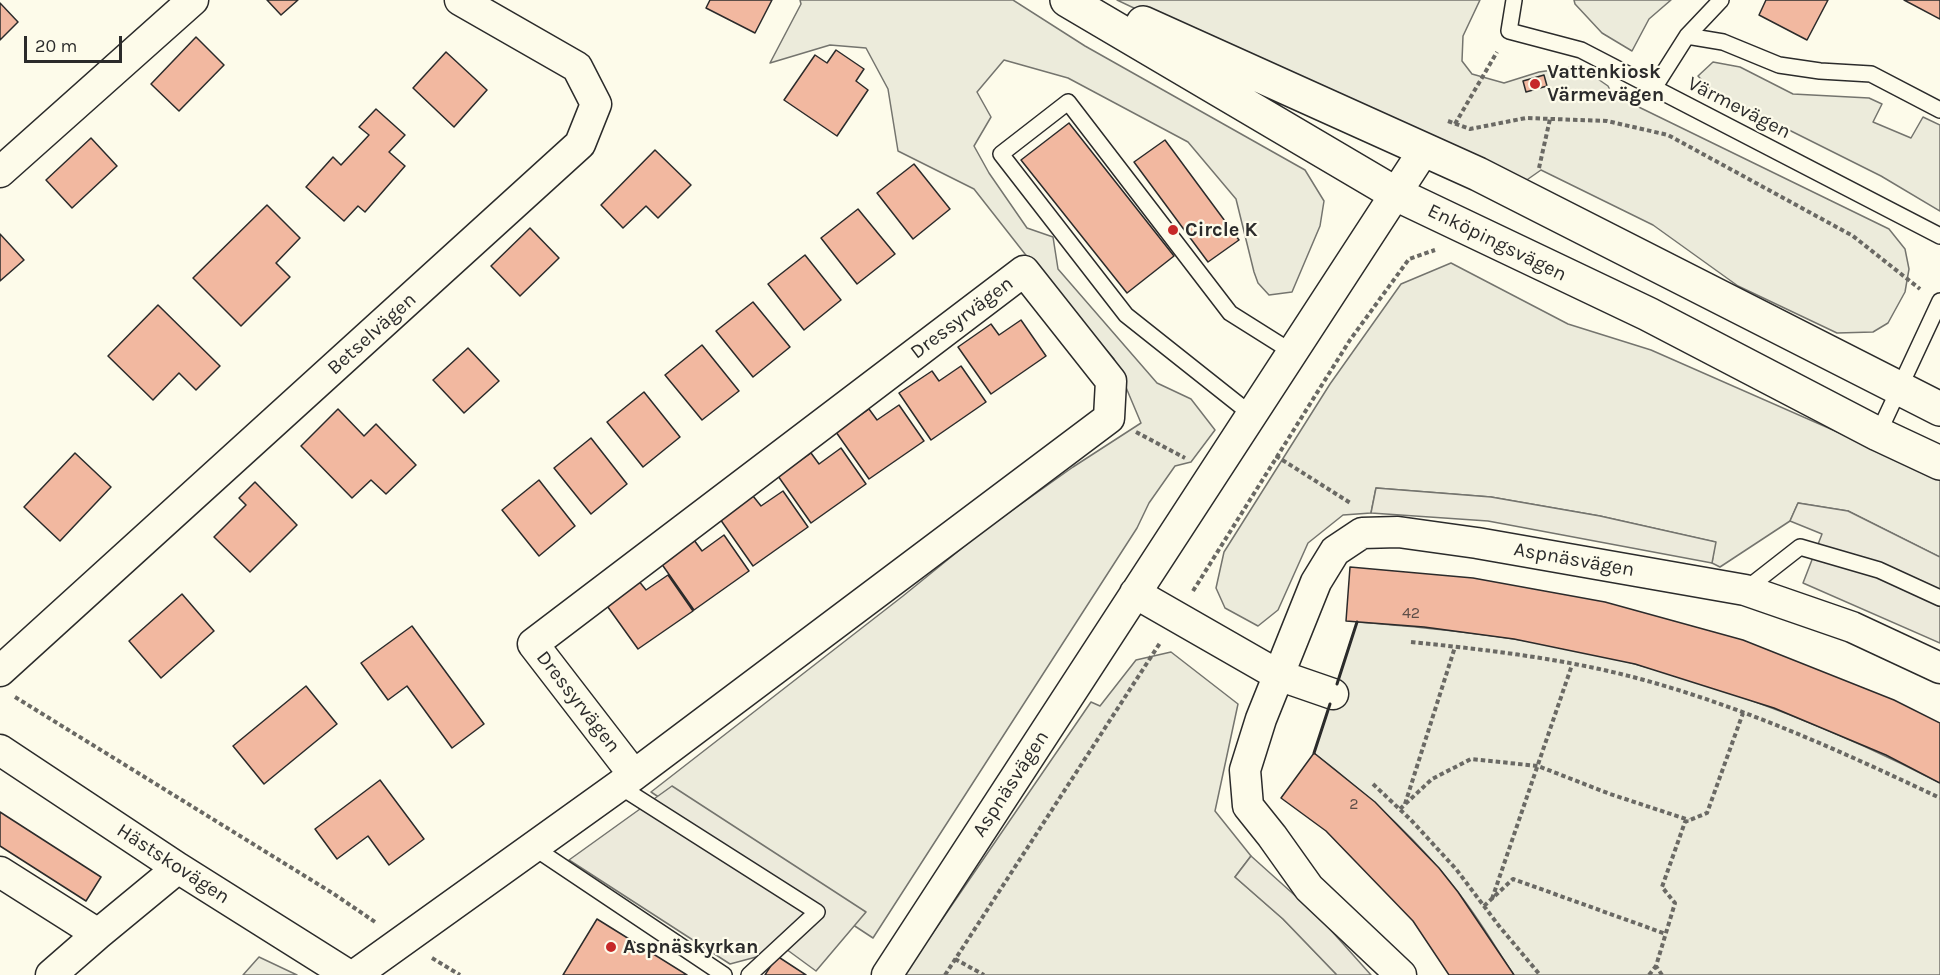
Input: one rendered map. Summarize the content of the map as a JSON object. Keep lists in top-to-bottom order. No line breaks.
{"streets":{"street":["Enköpingsvägen","Dressyrvägen","Betselvägen","Aspnäsvägen","Hästskovägen"],"lane":["Värmevägen"]},"crossings":[["Enköpingsvägen","Aspnäsvägen"]],"places":["Vattenkiosk Värmevägen","Circle K","Aspnäskyrkan"],"house_numbers":["42","2"],"scale_bar":"20 m"}
